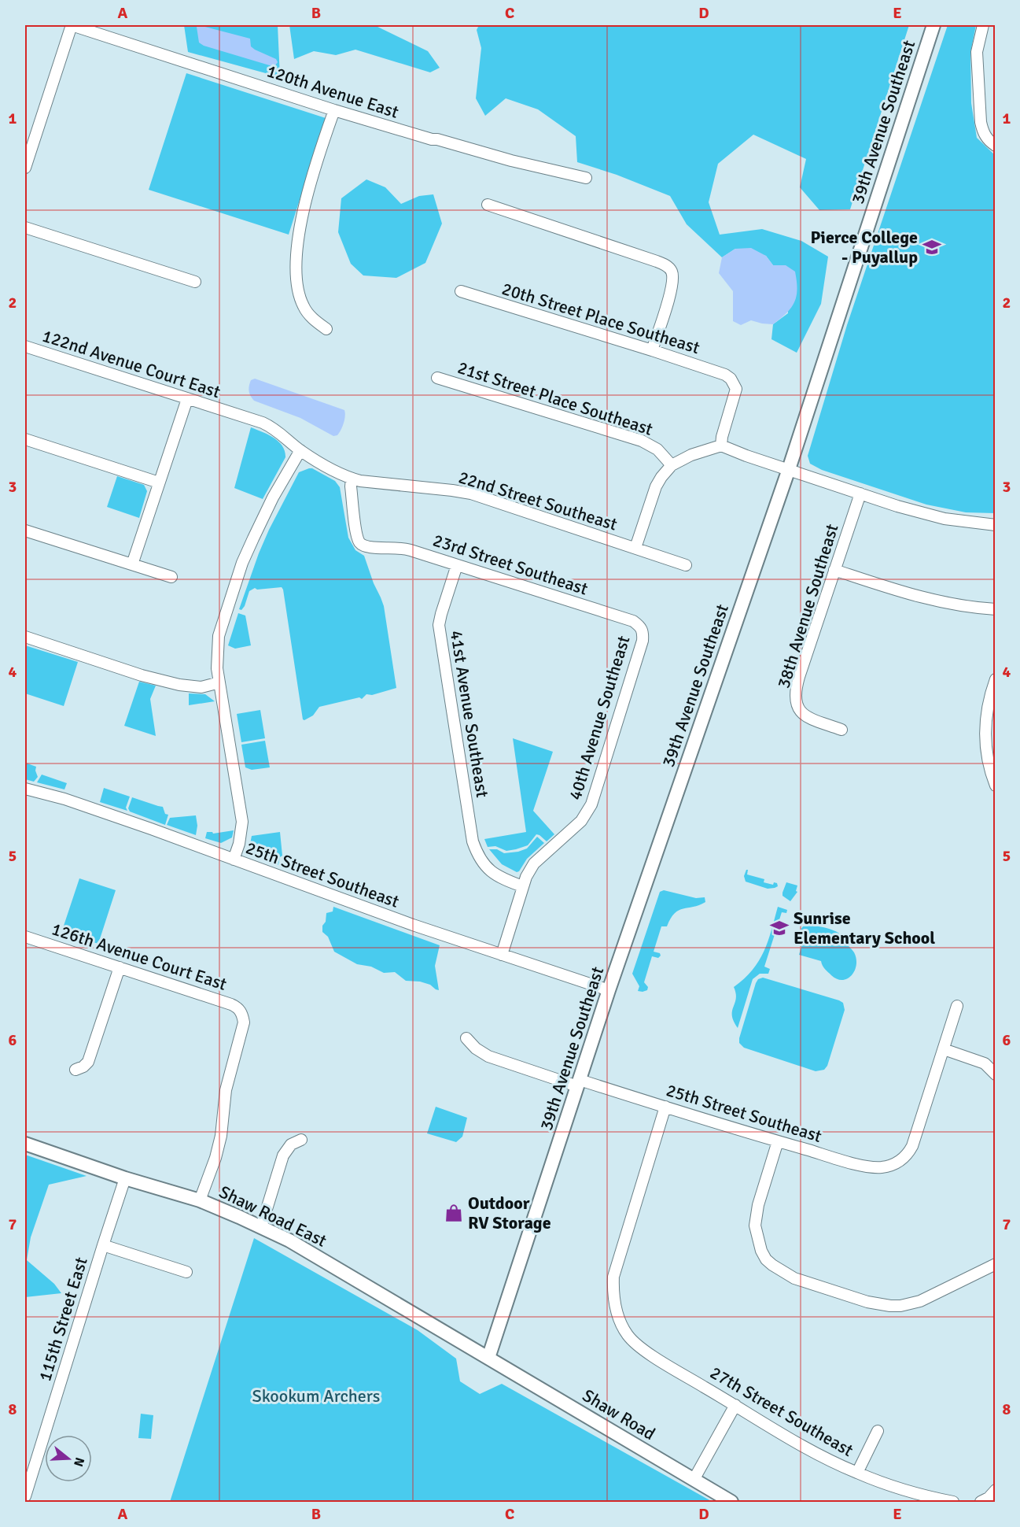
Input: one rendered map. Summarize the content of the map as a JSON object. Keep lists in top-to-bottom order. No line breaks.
{"streets":{"main road":["39th Avenue Southeast","Shaw Road East","Shaw Road"],"street":["120th Avenue East","20th Street Place Southeast","122nd Avenue Court East","21st Street Place Southeast","22nd Street Southeast","23rd Street Southeast","38th Avenue Southeast","41st Avenue Southeast","40th Avenue Southeast","25th Street Southeast","126th Avenue Court East","115th Street East","27th Street Southeast"]},"crossings":[["39th Avenue Southeast","25th Street Southeast"],["39th Avenue Southeast","Shaw Road East"],["39th Avenue Southeast","Shaw Road"],["122nd Avenue Court East","22nd Street Southeast"],["22nd Street Southeast","23rd Street Southeast"],["23rd Street Southeast","41st Avenue Southeast"],["23rd Street Southeast","40th Avenue Southeast"],["41st Avenue Southeast","40th Avenue Southeast"],["40th Avenue Southeast","25th Street Southeast"],["25th Street Southeast","27th Street Southeast"],["126th Avenue Court East","Shaw Road East"],["Shaw Road East","115th Street East"],["Shaw Road East","Shaw Road"]],"parks":["Skookum Archers"],"places":{"school or university":["Pierce College - Puyallup","Sunrise Elementary School"],"shop":["Outdoor RV Storage"]},"north":"right","grid":{"columns":["A","B","C","D","E"],"rows":["1","2","3","4","5","6","7","8"]}}
